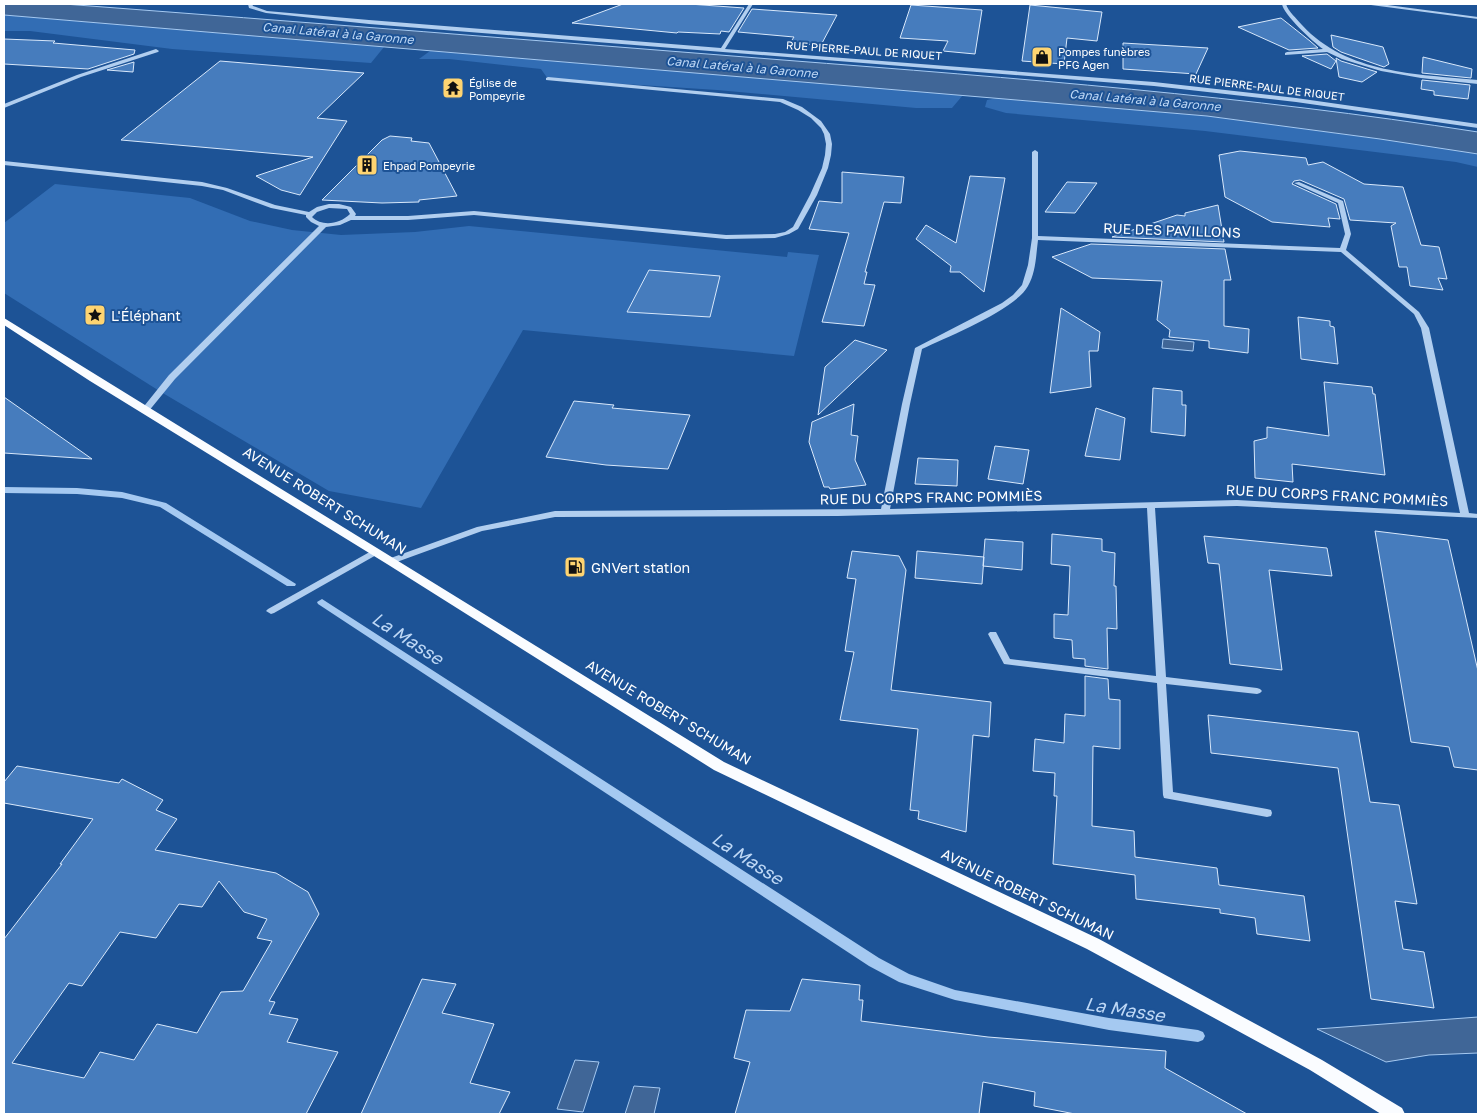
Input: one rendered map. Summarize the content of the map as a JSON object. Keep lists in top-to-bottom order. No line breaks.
{"streets":{"main road":["AVENUE ROBERT SCHUMAN"],"street":["RUE PIERRE-PAUL DE RIQUET","RUE DES PAVILLONS","RUE DU CORPS FRANC POMMIÈS"]},"crossings":[["RUE DU CORPS FRANC POMMIÈS","AVENUE ROBERT SCHUMAN"]],"water":["Canal Latéral à la Garonne","La Masse"],"places":{"shop":["Pompes funèbres PFG Agen"],"temple":["Église de Pompeyrie"],"building":["Ehpad Pompeyrie"],"place":["L'Éléphant"],"fuel station":["GNVert station"]}}
